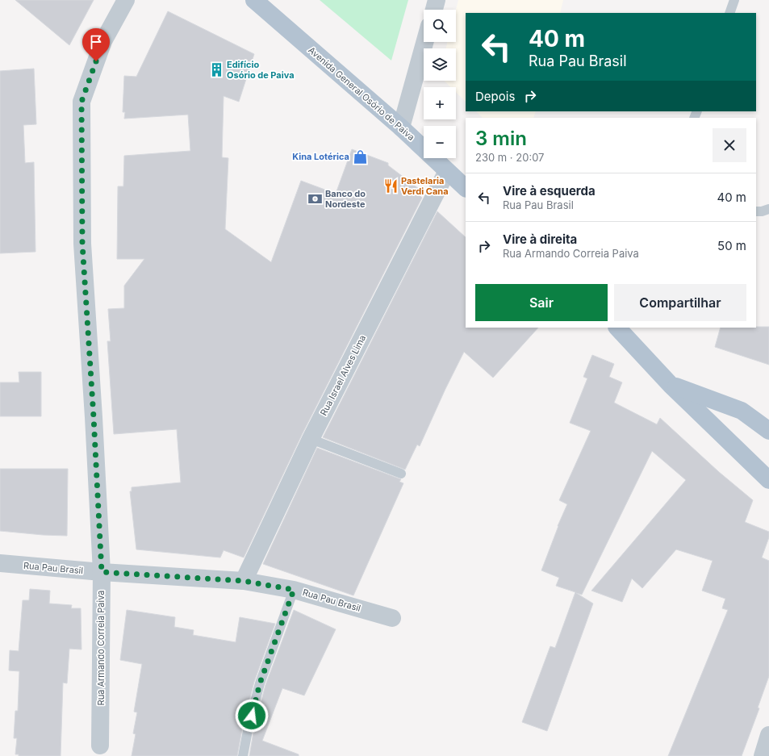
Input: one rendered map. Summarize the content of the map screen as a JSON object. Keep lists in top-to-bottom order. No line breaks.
{"streets":{"main road":["Avenida General Osório de Paiva"],"street":["Rua Israel Alves Lima","Rua Pau Brasil","Rua Armando Correia Paiva"]},"crossings":[["Avenida General Osório de Paiva","Rua Israel Alves Lima"],["Rua Israel Alves Lima","Rua Pau Brasil"],["Rua Pau Brasil","Rua Armando Correia Paiva"]],"places":{"building":["Edifício Osório de Paiva"],"shop":["Kina Lotérica"],"restaurant":["Pastelaria Verdi Cana"],"bank":["Banco do Nordeste"]},"page":{"map_buttons":["+","−"],"turn":["40 m","Rua Pau Brasil"],"then":"Depois","heading":["3 min","230 m · 20:07"],"list":[{"name":"Vire à esquerda","note":"Rua Pau Brasil","value":"40 m"},{"name":"Vire à direita","note":"Rua Armando Correia Paiva","value":"50 m"}],"buttons":["Sair","Compartilhar"]}}
